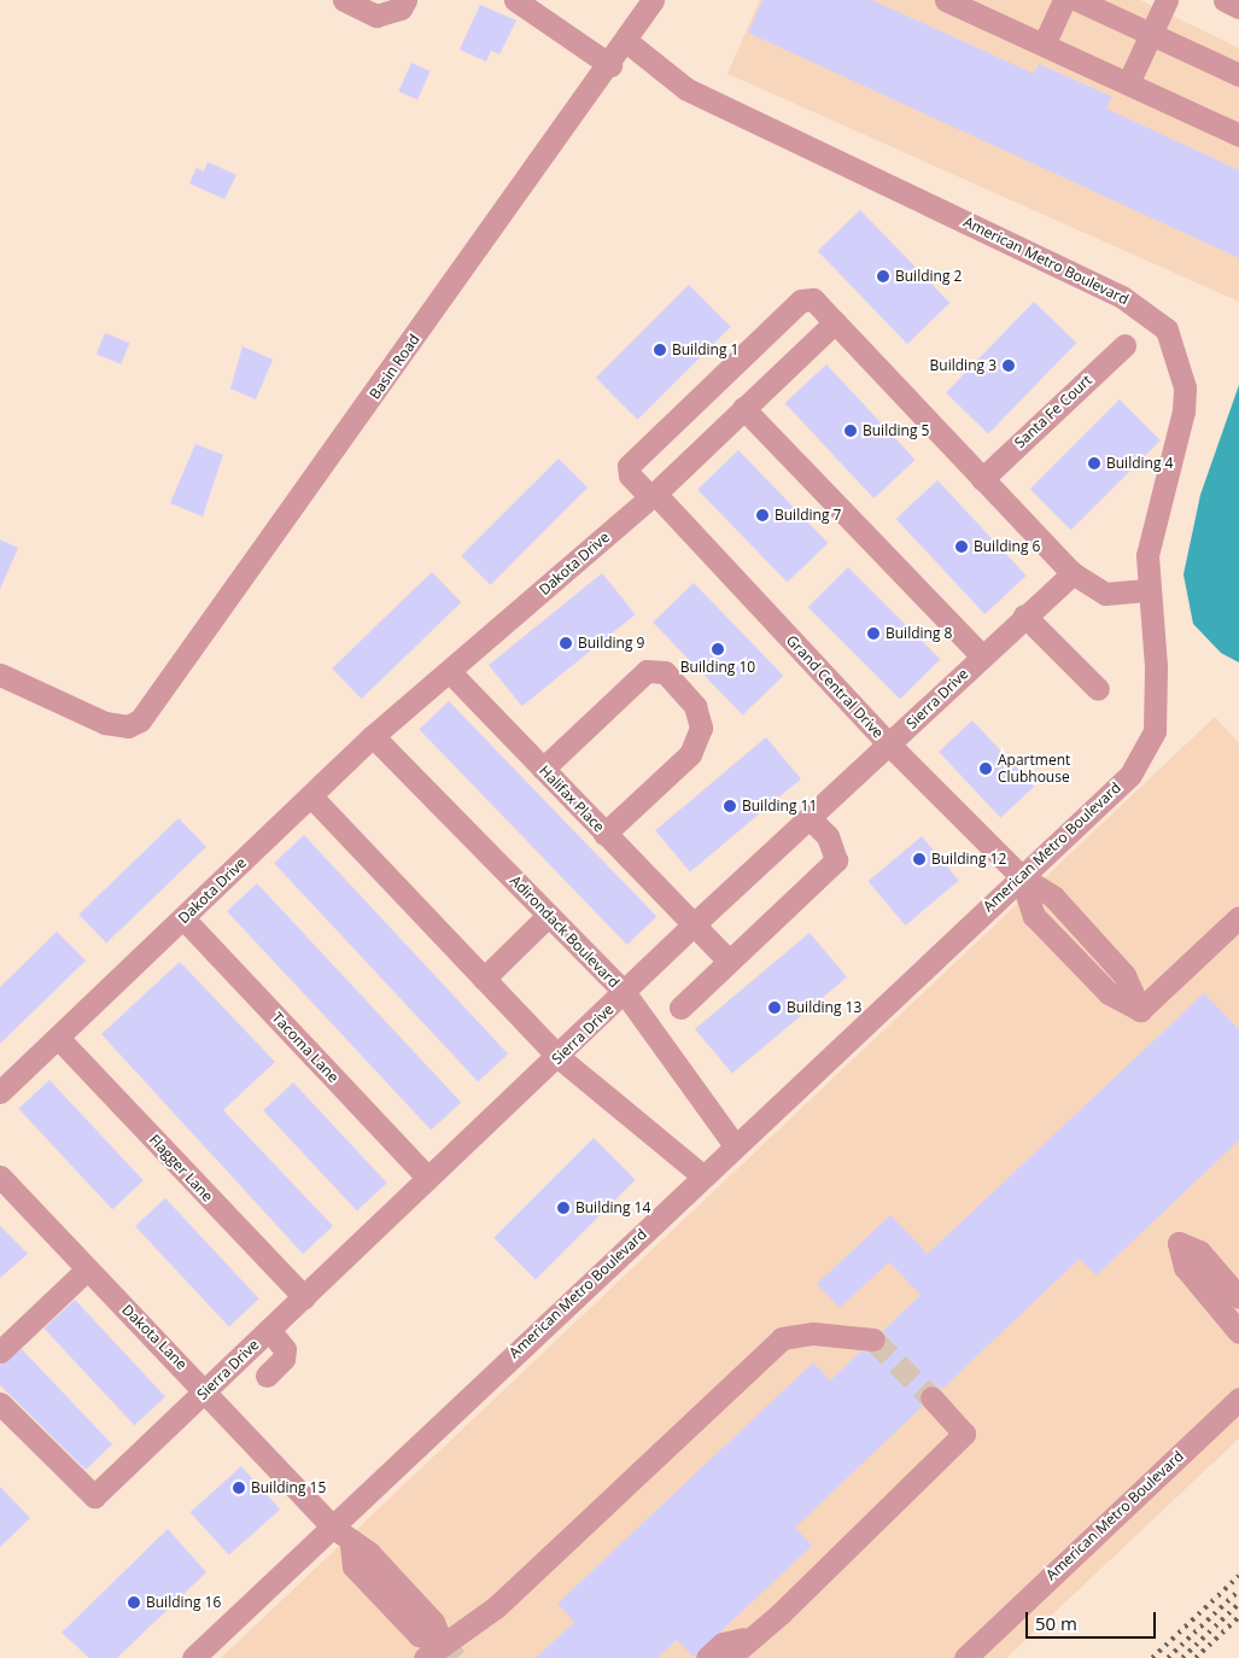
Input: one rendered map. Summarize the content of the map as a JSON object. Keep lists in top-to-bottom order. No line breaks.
{"streets":{"street":["American Metro Boulevard","Basin Road","Santa Fe Court","Dakota Drive","Grand Central Drive","Sierra Drive","Halifax Place","Adirondack Boulevard","Tacoma Lane","Flagger Lane","Dakota Lane"]},"crossings":[["American Metro Boulevard","Basin Road"],["American Metro Boulevard","Grand Central Drive"],["American Metro Boulevard","Adirondack Boulevard"],["American Metro Boulevard","Dakota Lane"],["Dakota Drive","Grand Central Drive"],["Dakota Drive","Halifax Place"],["Dakota Drive","Adirondack Boulevard"],["Dakota Drive","Tacoma Lane"],["Dakota Drive","Flagger Lane"],["Grand Central Drive","Sierra Drive"],["Sierra Drive","Halifax Place"],["Sierra Drive","Adirondack Boulevard"],["Sierra Drive","Tacoma Lane"],["Sierra Drive","Flagger Lane"],["Sierra Drive","Dakota Lane"]],"places":["Building 2","Building 1","Building 3","Building 5","Building 4","Building 7","Building 6","Building 8","Building 9","Building 10","Apartment Clubhouse","Building 11","Building 12","Building 13","Building 14","Building 15","Building 16"],"scale_bar":"50 m"}
